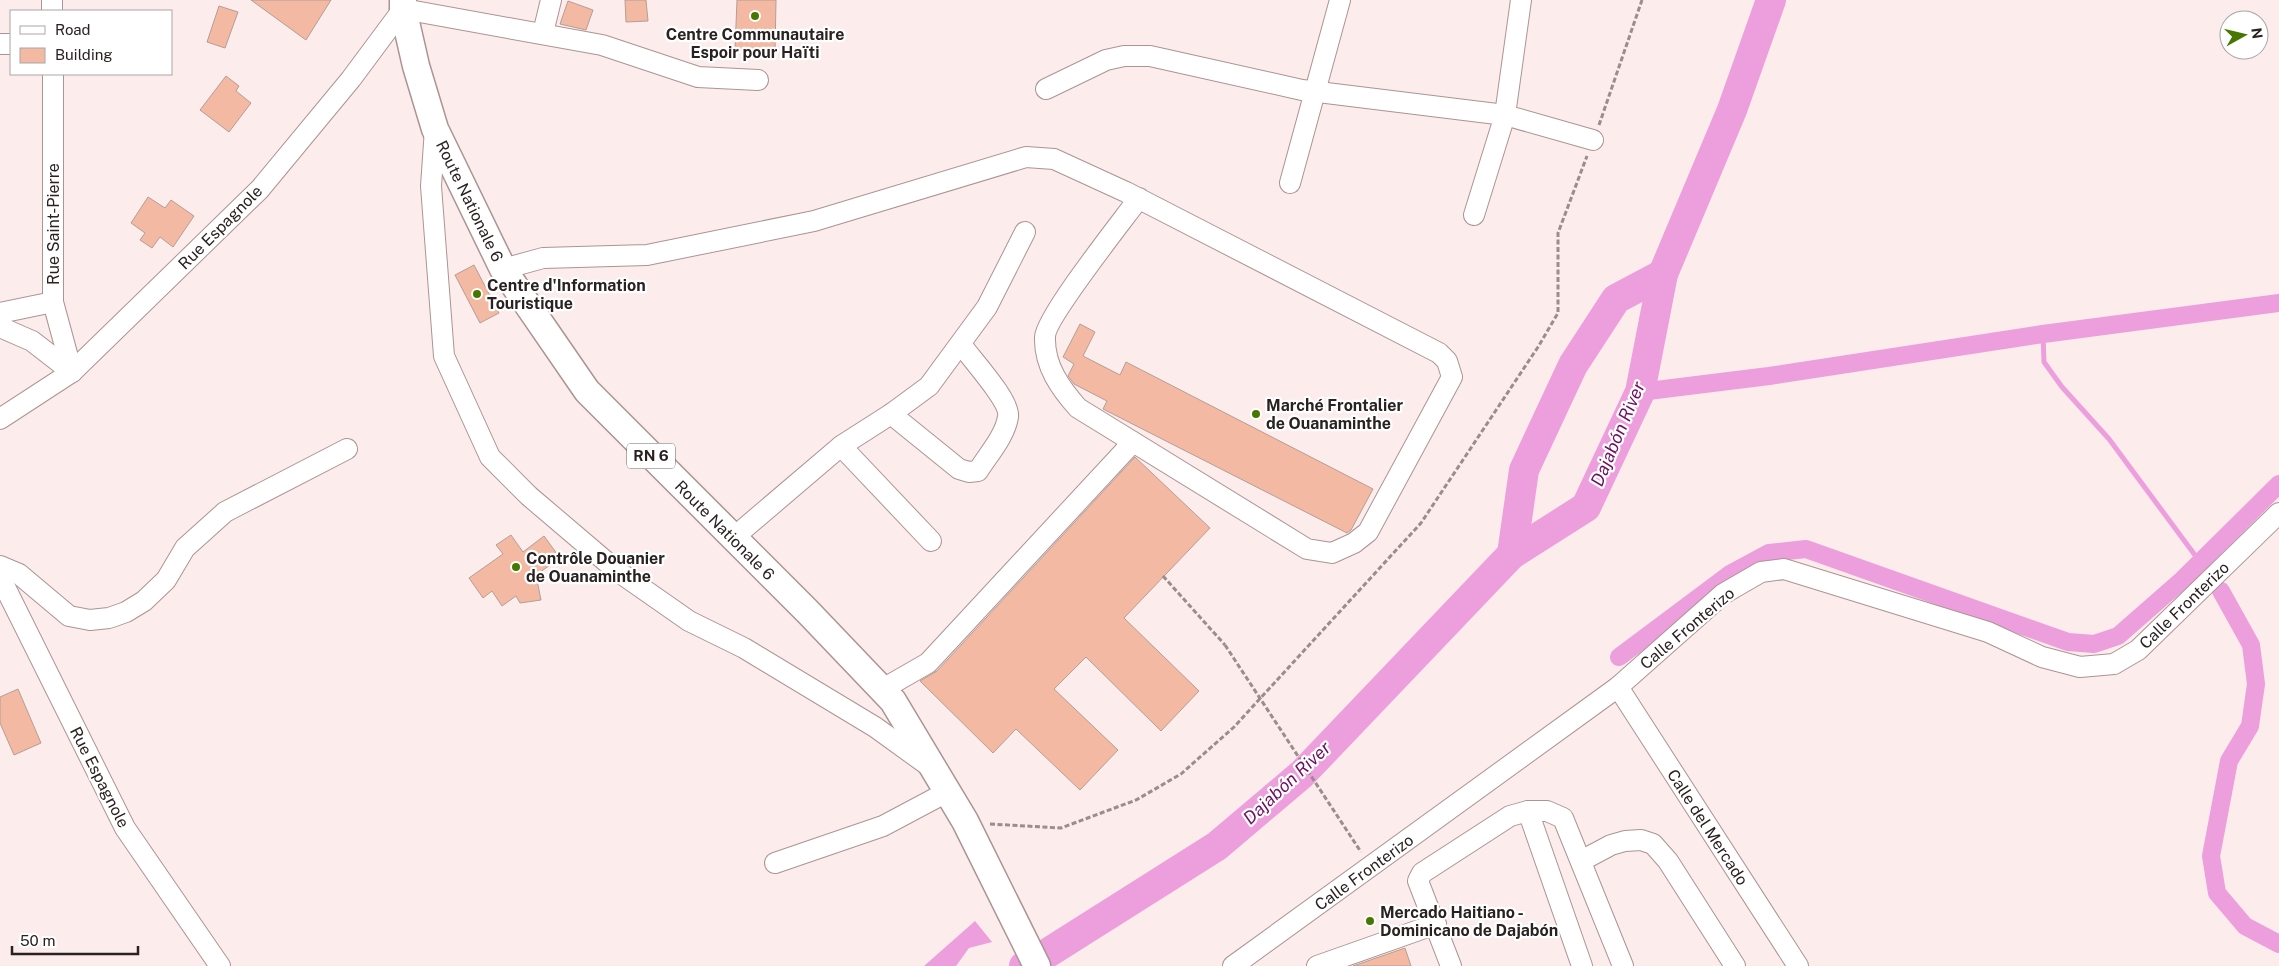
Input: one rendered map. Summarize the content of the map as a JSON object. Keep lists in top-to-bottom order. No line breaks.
{"streets":{"main road":["Route Nationale 6","RN 6"],"street":["Rue Saint-Pierre","Rue Espagnole","Calle Fronterizo","Calle del Mercado"]},"crossings":[["Route Nationale 6","Rue Espagnole"],["Rue Saint-Pierre","Rue Espagnole"],["Calle Fronterizo","Calle del Mercado"]],"water":["Dajabón River"],"places":["Centre Communautaire Espoir pour Haïti","Centre d'Information Touristique","Marché Frontalier de Ouanaminthe","Contrôle Douanier de Ouanaminthe","Mercado Haitiano - Dominicano de Dajabón"],"legend":["Road","Building"],"scale_bar":"50 m","north":"right"}
